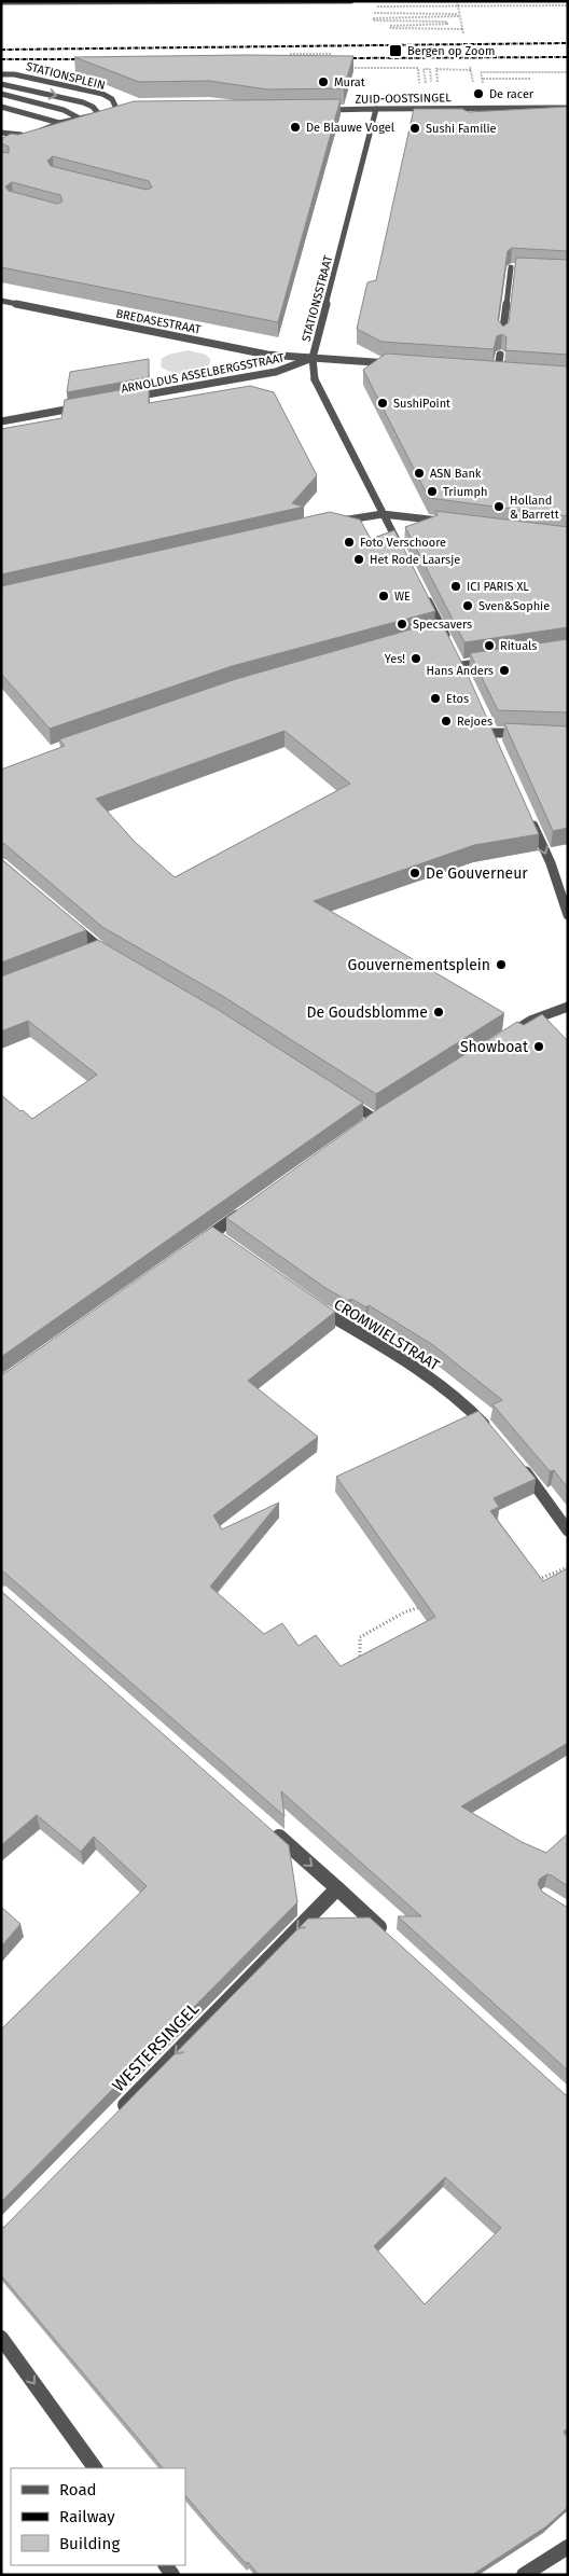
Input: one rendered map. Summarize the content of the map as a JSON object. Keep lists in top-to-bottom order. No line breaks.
{"streets":{"street":["STATIONSPLEIN","ZUID-OOSTSINGEL","STATIONSSTRAAT","BREDASESTRAAT","ARNOLDUS ASSELBERGSSTRAAT","CROMWIELSTRAAT","WESTERSINGEL"]},"crossings":[["ZUID-OOSTSINGEL","STATIONSSTRAAT"],["STATIONSSTRAAT","BREDASESTRAAT"],["STATIONSSTRAAT","ARNOLDUS ASSELBERGSSTRAAT"],["BREDASESTRAAT","ARNOLDUS ASSELBERGSSTRAAT"]],"one_way":["WESTERSINGEL"],"places":{"transit":["Bergen op Zoom"],"other":["Murat","De racer","De Blauwe Vogel","Sushi Familie","SushiPoint","ASN Bank","Triumph","Holland & Barrett","Foto Verschoore","Het Rode Laarsje","ICI PARIS XL","WE","Sven&Sophie","Specsavers","Rituals","Yes!","Hans Anders","Etos","Rejoes","De Gouverneur","Gouvernementsplein","De Goudsblomme","Showboat"]},"legend":["Road","Railway","Building"]}
